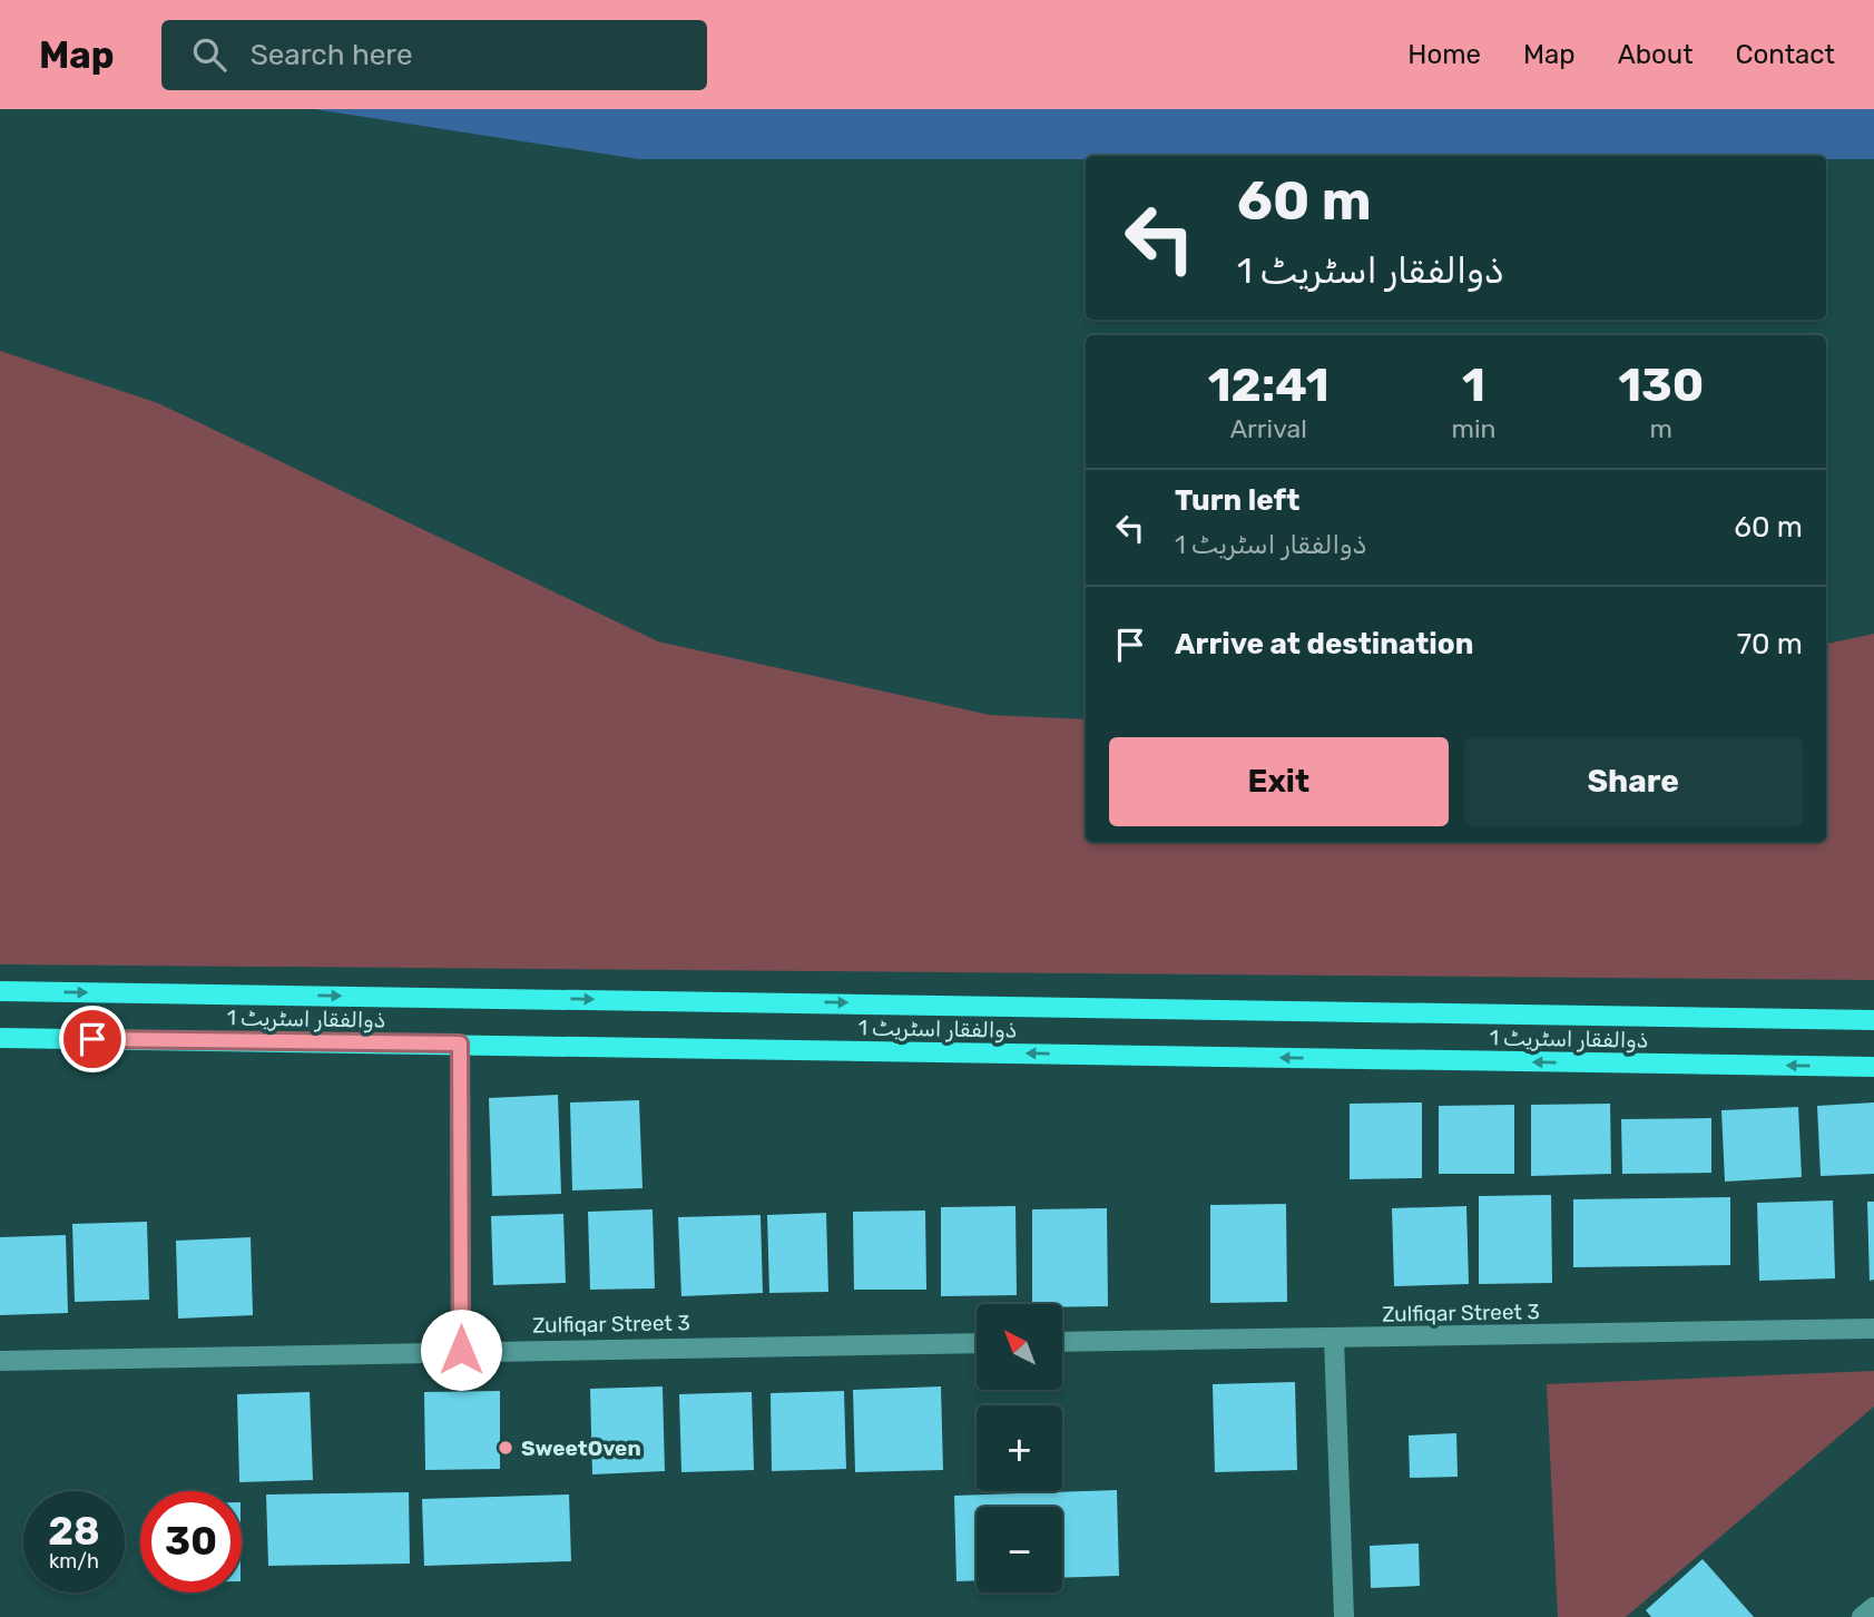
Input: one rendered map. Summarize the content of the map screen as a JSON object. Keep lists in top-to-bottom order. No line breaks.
{"streets":{"main road":["ذوالفقار اسٹریٹ 1"],"street":["Zulfiqar Street 3"]},"places":["SweetOven"],"north":"top left","page":{"header":"Map","search":"Search here","nav":["Home","Map","About","Contact"],"turn":["60 m","ذوالفقار اسٹریٹ 1"],"eta":["12:41","Arrival","1","min","130","m"],"list":[{"name":"Turn left","note":"ذوالفقار اسٹریٹ 1","value":"60 m"},{"name":"Arrive at destination","value":"70 m"}],"buttons":["Exit","Share"],"map_buttons":["+","−"],"speed":"28 km/h","limit":"30"}}
